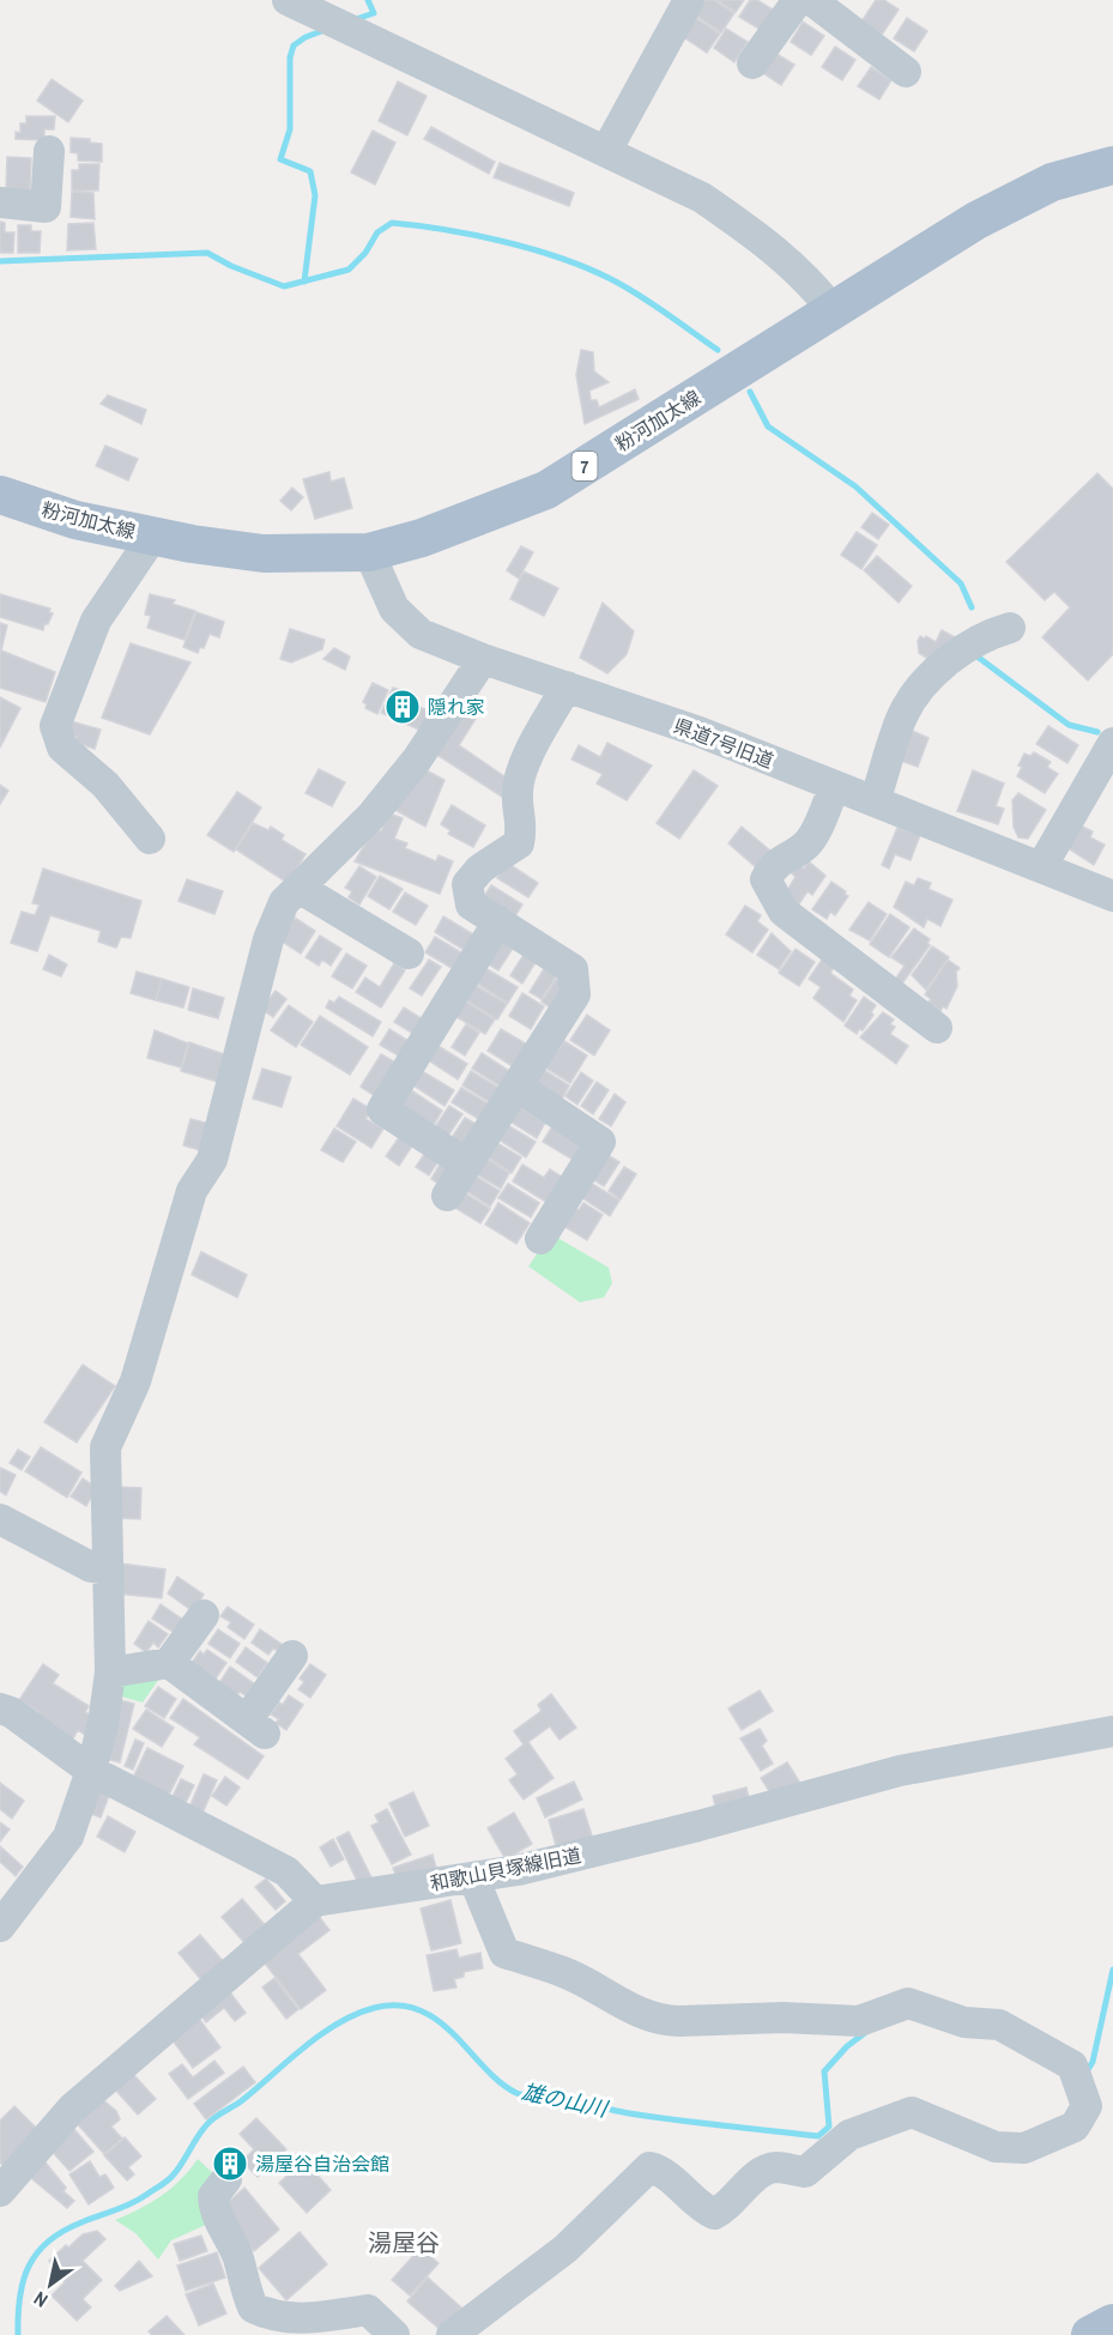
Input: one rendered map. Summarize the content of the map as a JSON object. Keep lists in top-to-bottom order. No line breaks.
{"streets":{"main road":["粉河加太線","7"],"street":["県道7号旧道","和歌山貝塚線旧道"]},"crossings":[["粉河加太線","県道7号旧道"]],"districts":["湯屋谷"],"water":["雄の山川"],"places":{"building":["隠れ家","湯屋谷自治会館"]},"north":"bottom left"}
